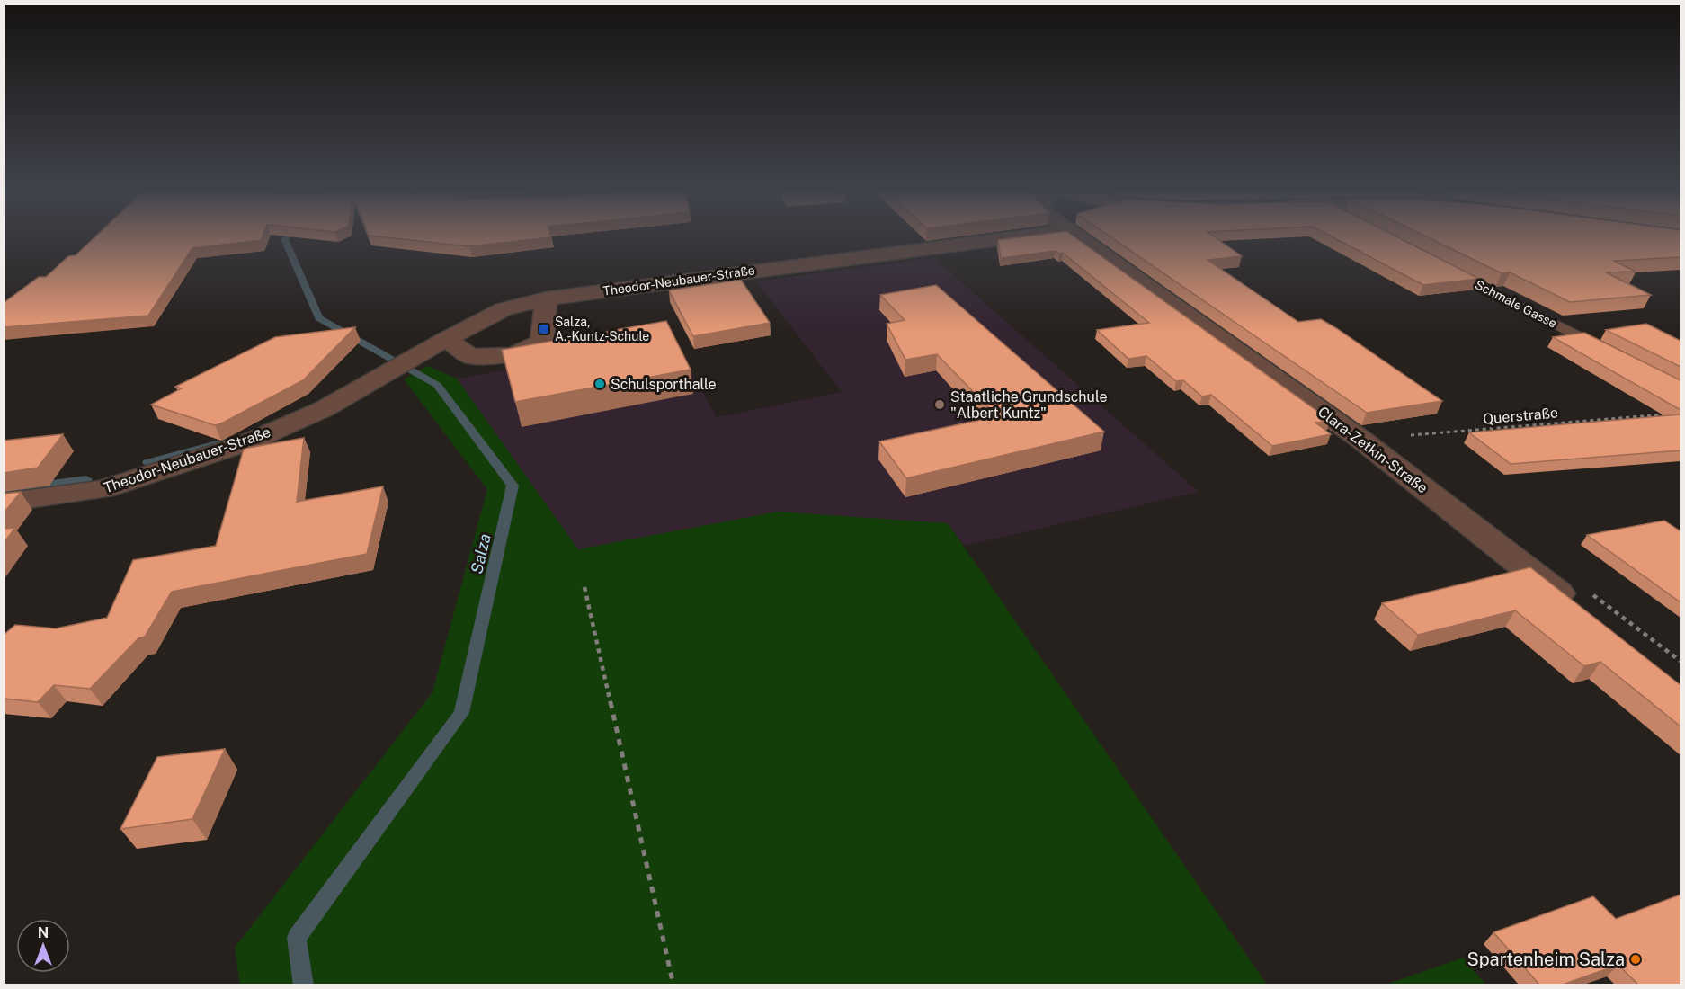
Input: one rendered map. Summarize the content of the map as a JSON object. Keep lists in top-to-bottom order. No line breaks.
{"streets":{"street":["Theodor-Neubauer-Straße","Clara-Zetkin-Straße"],"lane":["Schmale Gasse"],"path":["Querstraße"]},"crossings":[["Querstraße","Clara-Zetkin-Straße"]],"water":["Salza"],"places":{"transit":["Salza, A.-Kuntz-Schule"],"other":["Schulsporthalle","Staatliche Grundschule \"Albert Kuntz\"","Spartenheim Salza"]},"north":"top"}
